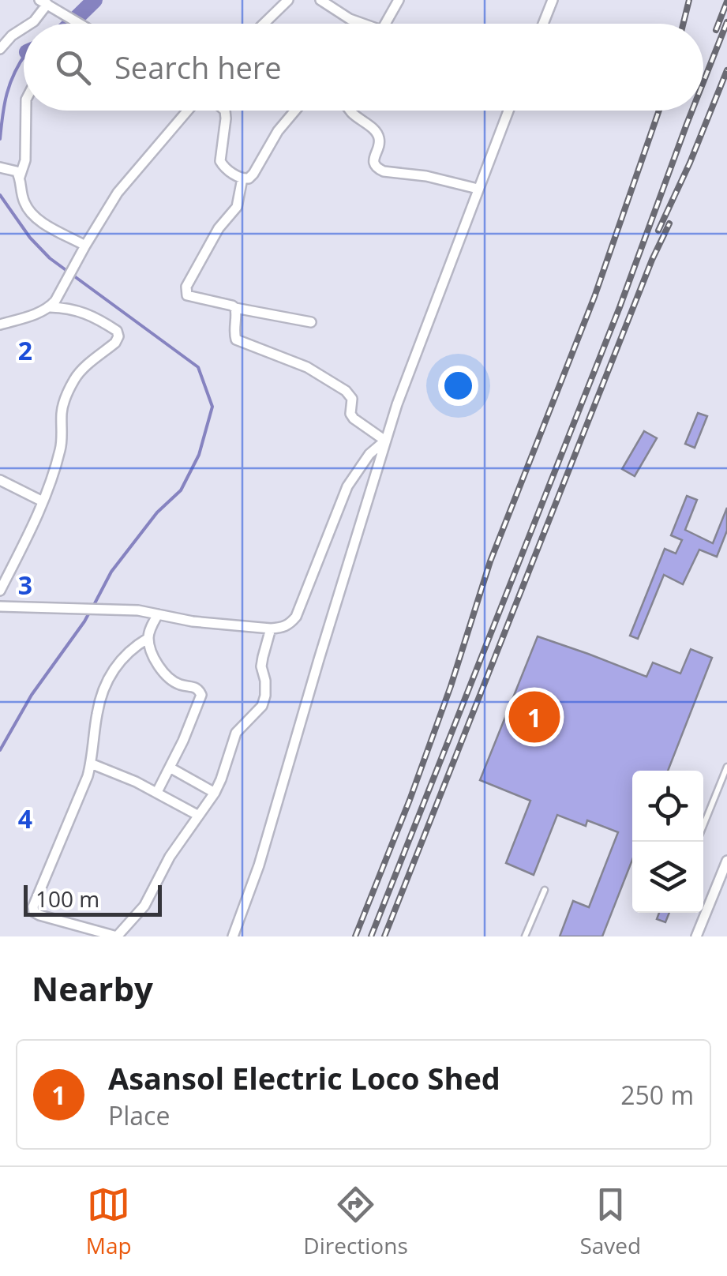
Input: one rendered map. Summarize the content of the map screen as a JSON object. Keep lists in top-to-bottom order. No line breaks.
{"scale_bar":"100 m","page":{"search":"Search here","pins":"1","scale":"100 m","heading":"Nearby","list":[{"mark":"1","name":"Asansol Electric Loco Shed","note":"Place","value":"250 m"}],"nav":["Map","Directions","Saved"]},"grid":{"rows":["2","3","4"]}}
